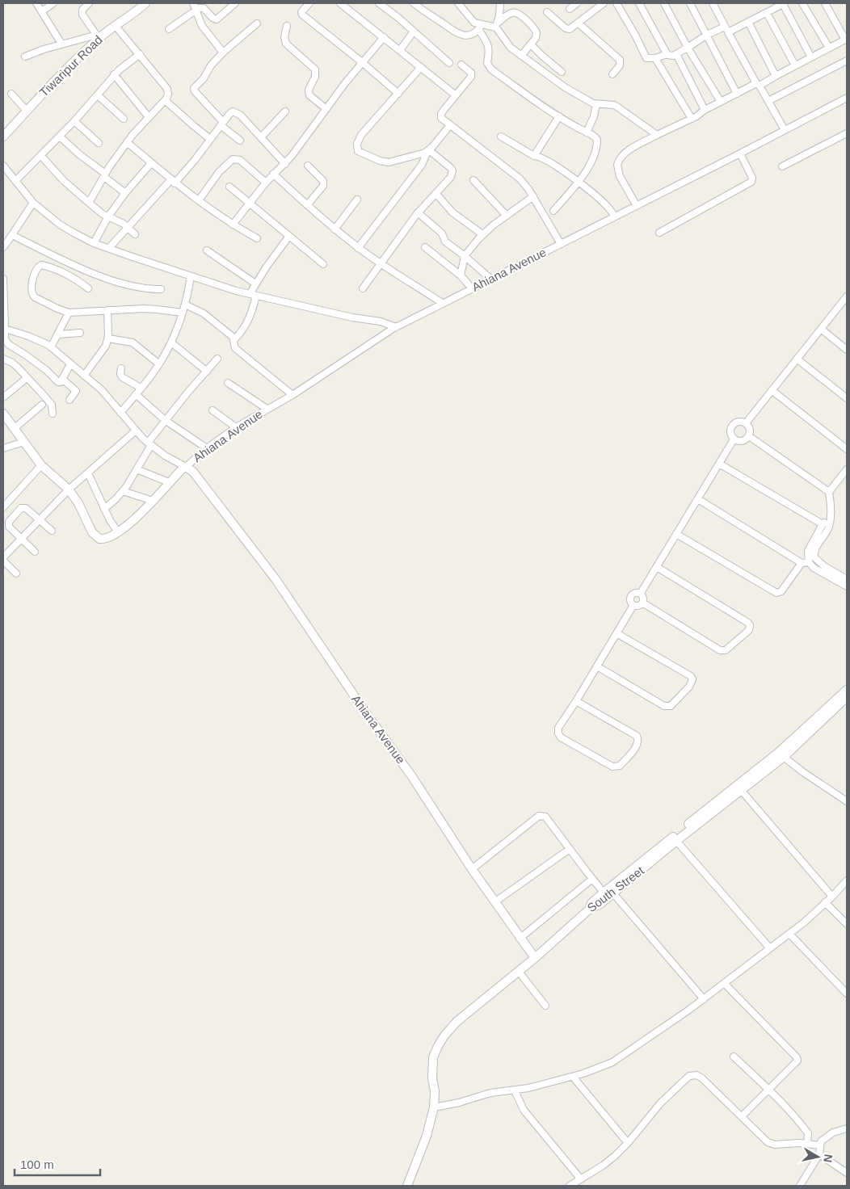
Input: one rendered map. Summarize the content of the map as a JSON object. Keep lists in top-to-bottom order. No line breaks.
{"streets":{"street":["Tiwaripur Road","Ahiana Avenue","South Street"]},"crossings":[["Ahiana Avenue","South Street"]],"scale_bar":"100 m","north":"right"}
